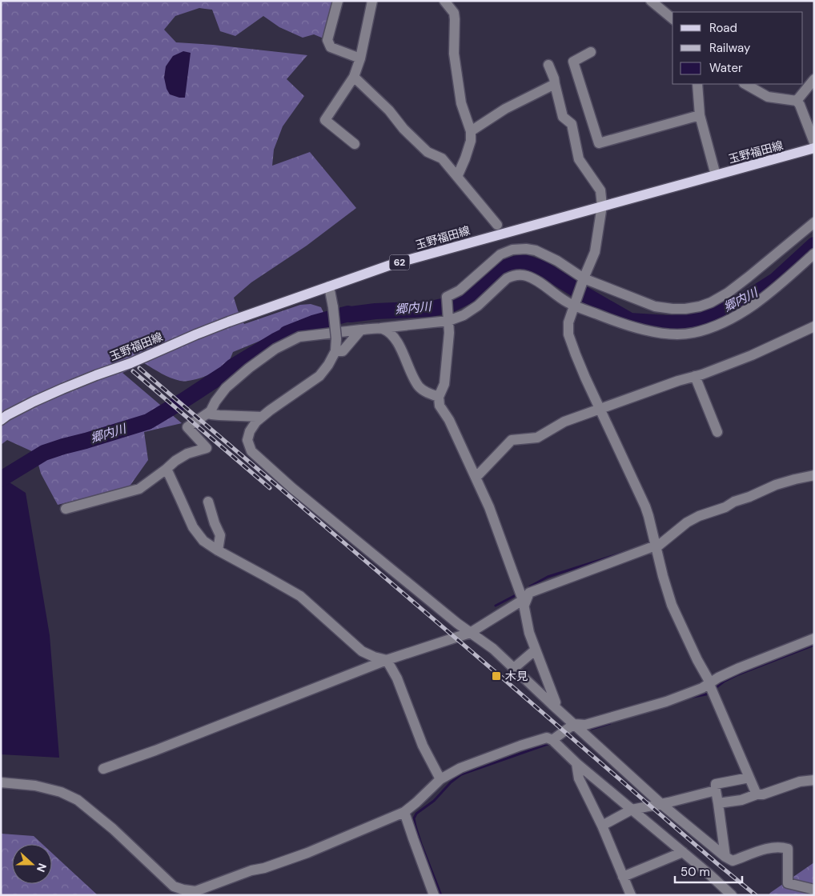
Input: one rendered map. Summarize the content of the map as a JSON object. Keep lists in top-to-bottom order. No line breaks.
{"streets":{"main road":["玉野福田線","62"]},"water":["郷内川"],"places":{"transit":["木見"]},"legend":["Road","Railway","Water"],"scale_bar":"50 m","north":"right"}
